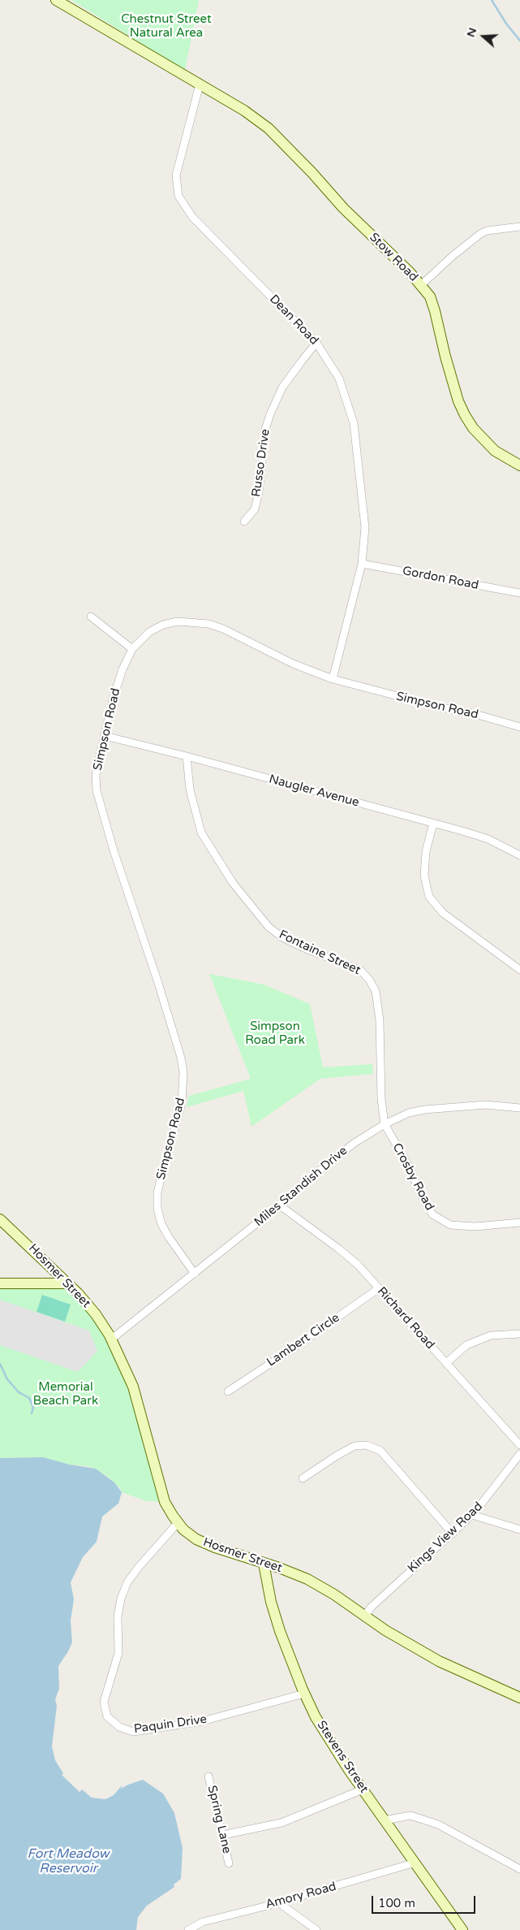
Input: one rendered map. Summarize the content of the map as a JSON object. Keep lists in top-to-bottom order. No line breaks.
{"streets":{"street":["Stow Road","Dean Road","Russo Drive","Gordon Road","Simpson Road","Naugler Avenue","Fontaine Street","Crosby Road","Miles Standish Drive","Hosmer Street","Richard Road","Lambert Circle","Kings View Road","Paquin Drive","Stevens Street","Spring Lane","Amory Road"]},"crossings":[["Stow Road","Dean Road"],["Dean Road","Russo Drive"],["Dean Road","Gordon Road"],["Dean Road","Simpson Road"],["Simpson Road","Naugler Avenue"],["Simpson Road","Miles Standish Drive"],["Naugler Avenue","Fontaine Street"],["Fontaine Street","Crosby Road"],["Fontaine Street","Miles Standish Drive"],["Crosby Road","Miles Standish Drive"],["Miles Standish Drive","Hosmer Street"],["Miles Standish Drive","Richard Road"],["Hosmer Street","Kings View Road"],["Hosmer Street","Paquin Drive"],["Hosmer Street","Stevens Street"],["Richard Road","Lambert Circle"],["Paquin Drive","Stevens Street"],["Stevens Street","Amory Road"]],"water":["Fort Meadow Reservoir"],"parks":["Chestnut Street Natural Area","Simpson Road Park","Memorial Beach Park"],"scale_bar":"100 m","north":"left"}
